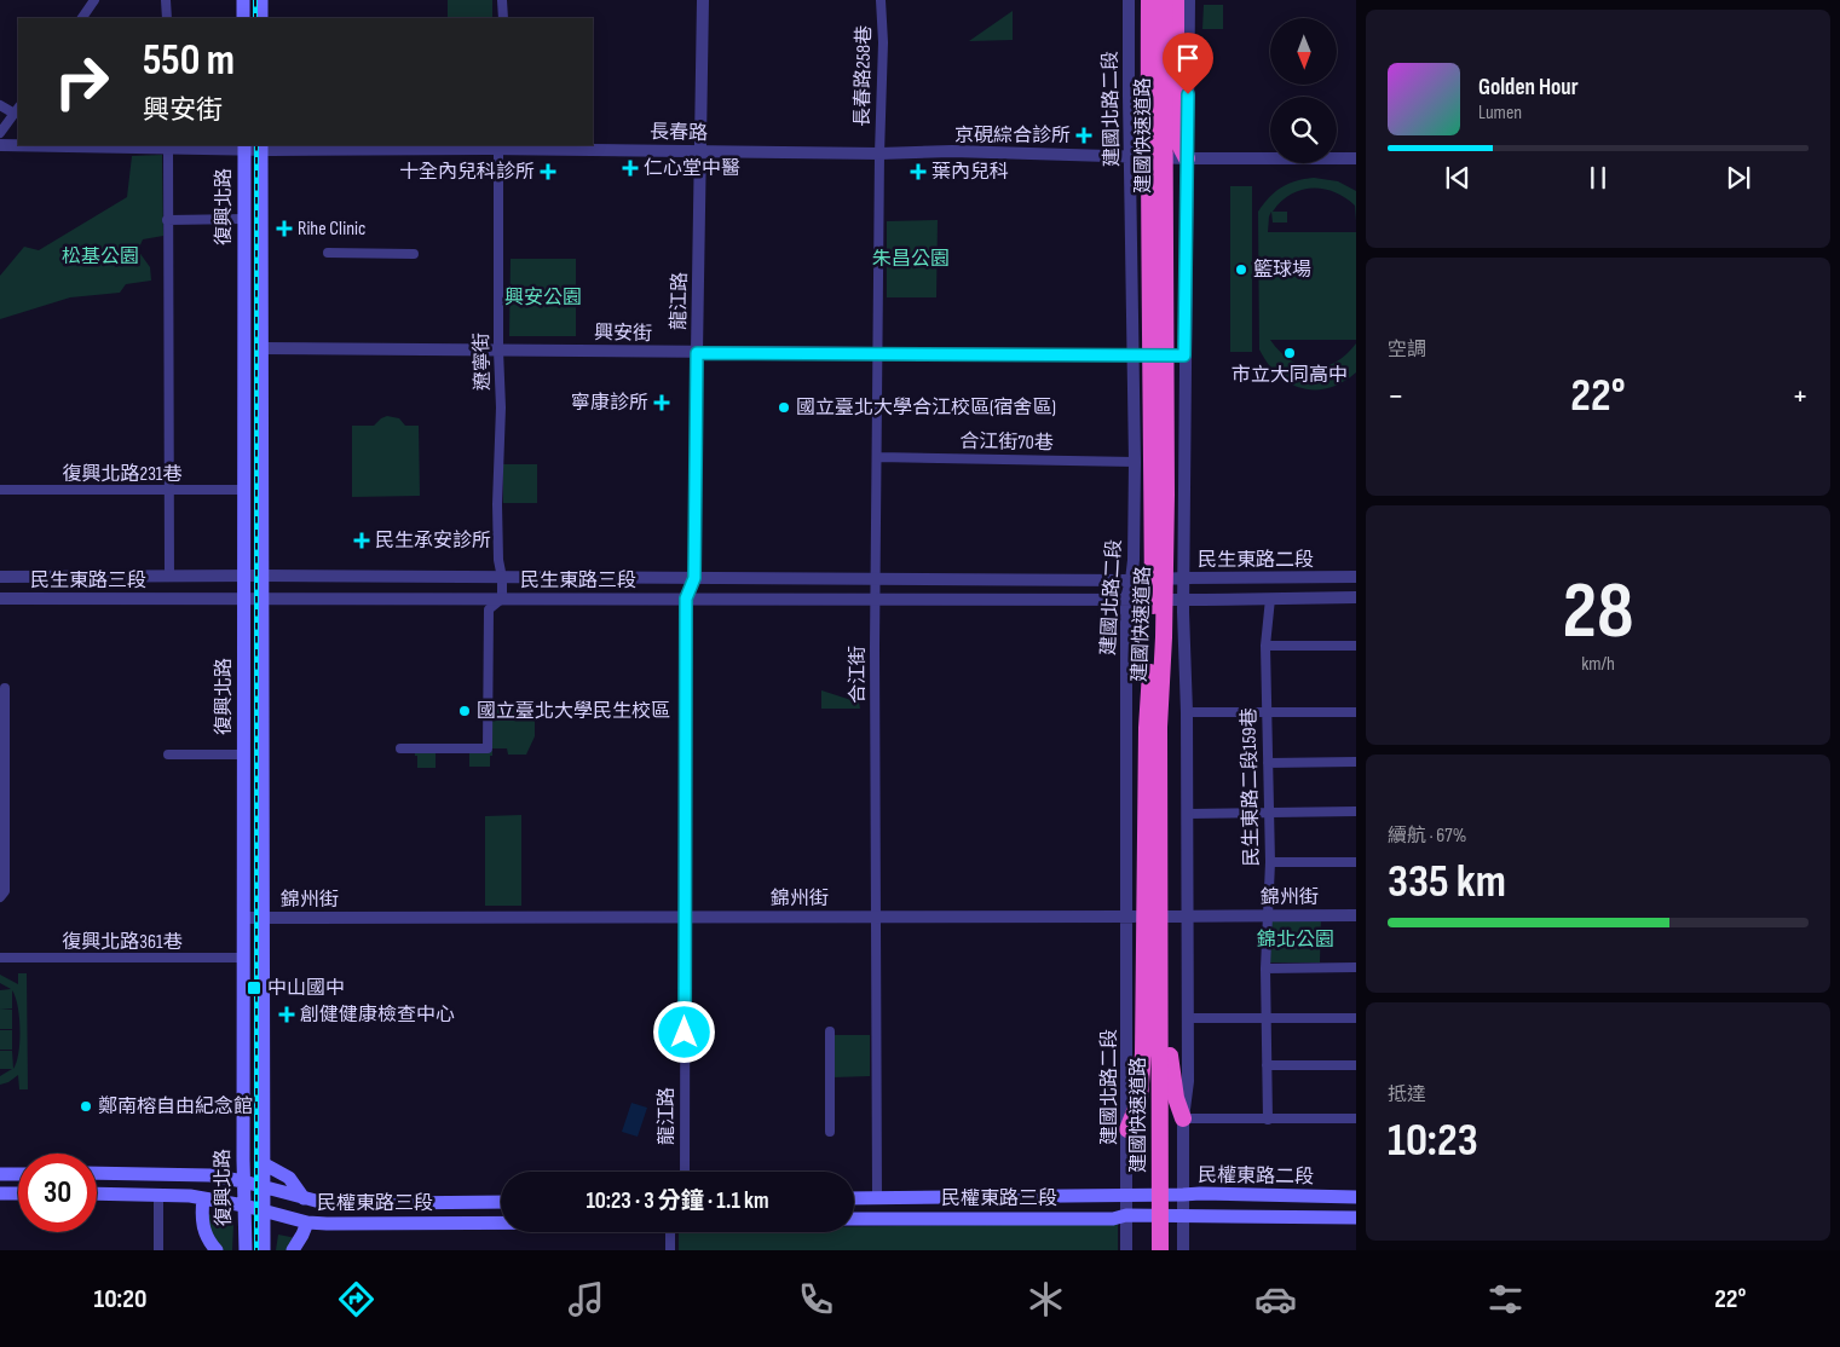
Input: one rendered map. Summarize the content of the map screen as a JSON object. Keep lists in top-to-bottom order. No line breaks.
{"streets":{"highway":["建國快速道路"],"main road":["復興北路","民權東路二段","民權東路三段"],"street":["長春路258巷","建國北路二段","長春路","龍江路","興安街","遼寧街","合江街70巷","復興北路231巷","民生東路二段","民生東路三段","合江街","民生東路二段159巷","錦州街","復興北路361巷"]},"crossings":[["長春路258巷","長春路"],["長春路258巷","合江街"],["建國北路二段","長春路"],["建國北路二段","興安街"],["建國北路二段","合江街70巷"],["建國北路二段","民生東路三段"],["建國北路二段","錦州街"],["建國北路二段","民權東路三段"],["長春路","復興北路"],["長春路","龍江路"],["長春路","遼寧街"],["長春路","合江街"],["復興北路","興安街"],["復興北路","復興北路231巷"],["復興北路","民生東路三段"],["復興北路","錦州街"],["復興北路","復興北路361巷"],["復興北路","民權東路三段"],["龍江路","興安街"],["龍江路","民生東路三段"],["龍江路","錦州街"],["興安街","遼寧街"],["興安街","合江街"],["遼寧街","民生東路三段"],["合江街70巷","合江街"],["民生東路二段","民生東路三段"],["民生東路二段","民生東路二段159巷"],["民生東路三段","合江街"],["合江街","錦州街"],["合江街","民權東路三段"],["民生東路二段159巷","錦州街"],["民權東路二段","民權東路三段"]],"parks":["松基公園","朱昌公園","興安公園","錦北公園"],"places":{"health":["京硯綜合診所","仁心堂中醫","十全內兒科診所","葉內兒科","Rihe Clinic","寧康診所","民生承安診所","創健健康檢查中心"],"other":["籃球場","市立大同高中","國立臺北大學合江校區(宿舍區)","國立臺北大學民生校區","鄭南榕自由紀念館"],"transit":["中山國中"]},"north":"bottom","page":{"turn":["550 m","興安街"],"song":["Golden Hour","Lumen"],"tile":["空調",["28","km/h"],["續航 · 67%","335 km"],["抵達","10:23"]],"heat":["−","22°","+"],"limit":"30","trip":"10:23 · 3 分鐘 · 1.1 km","tabs":["10:20","22°"]}}
